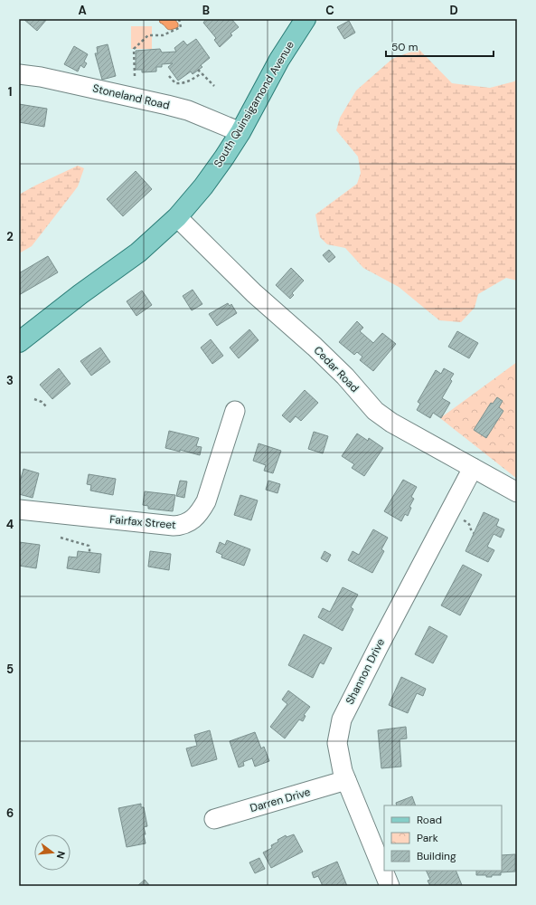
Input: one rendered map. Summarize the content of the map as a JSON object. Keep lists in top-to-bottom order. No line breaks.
{"streets":{"main road":["South Quinsigamond Avenue"],"street":["Stoneland Road","Cedar Road","Fairfax Street","Shannon Drive","Darren Drive"]},"crossings":[["Stoneland Road","South Quinsigamond Avenue"],["South Quinsigamond Avenue","Cedar Road"],["Cedar Road","Shannon Drive"],["Shannon Drive","Darren Drive"]],"legend":["Road","Park","Building"],"scale_bar":"50 m","north":"right","grid":{"columns":["A","B","C","D"],"rows":["1","2","3","4","5","6"]}}
